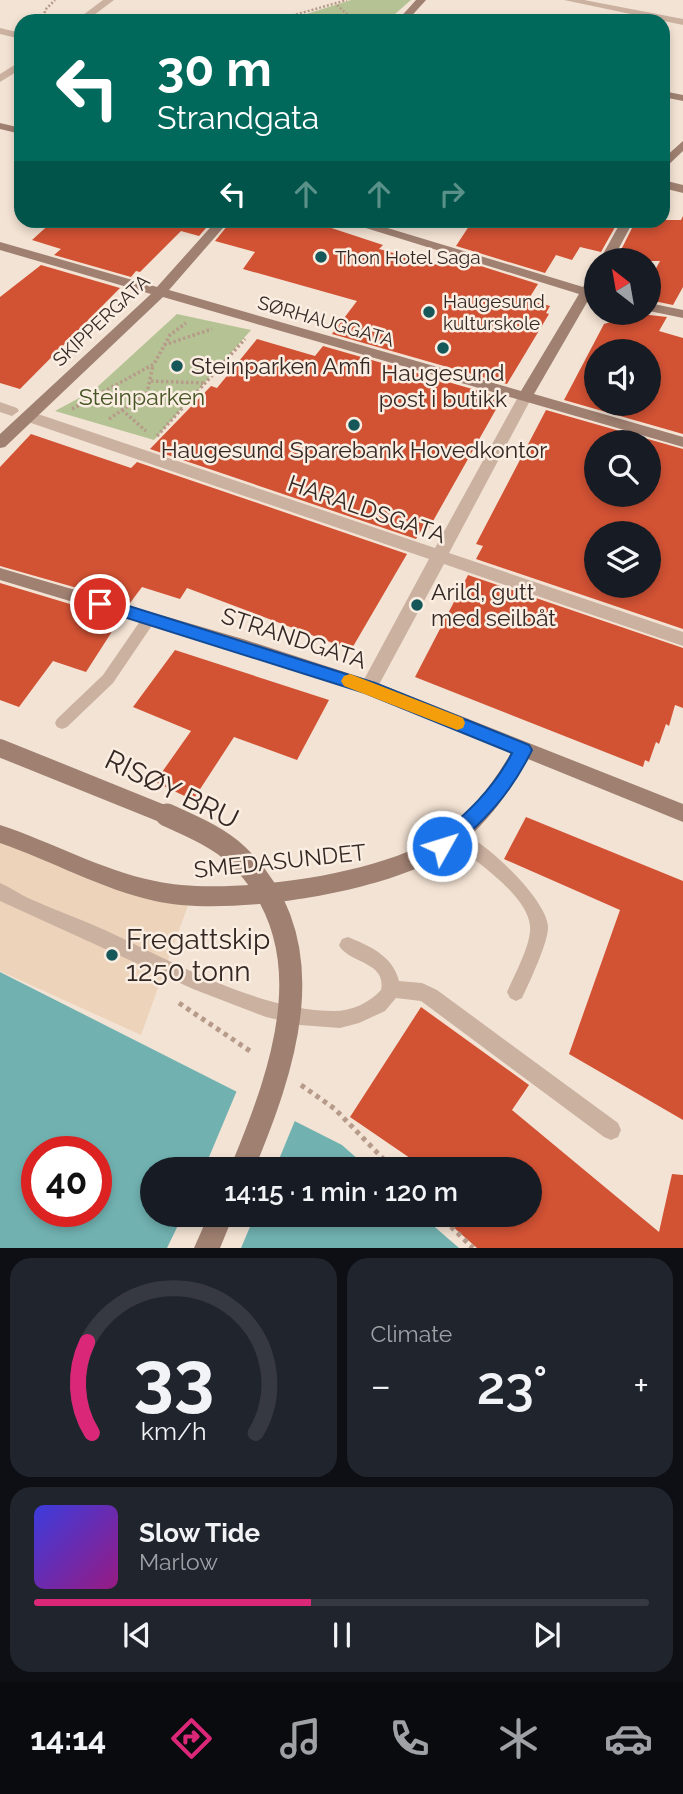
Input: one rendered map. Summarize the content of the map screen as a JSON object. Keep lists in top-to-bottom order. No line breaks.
{"streets":{"street":["SKIPPERGATA","SØRHAUGGATA","HARALDSGATA","STRANDGATA","RISØY BRU","SMEDASUNDET"]},"crossings":[["SKIPPERGATA","SØRHAUGGATA"],["STRANDGATA","SMEDASUNDET"]],"parks":["Steinparken"],"places":["Thon Hotel Saga","Haugesund kulturskole","Haugesund post i butikk","Steinparken Amfi","Haugesund Sparebank Hovedkontor","Arild, gutt med seilbåt","Fregattskip 1250 tonn"],"north":"top left","page":{"turn":["30 m","Strandgata"],"limit":"40","trip":"14:15 · 1 min · 120 m","tile":"Climate","heat":["−","23°","+"],"song":["Slow Tide","Marlow"],"tabs":"14:14","gauge":["33","km/h"]}}
